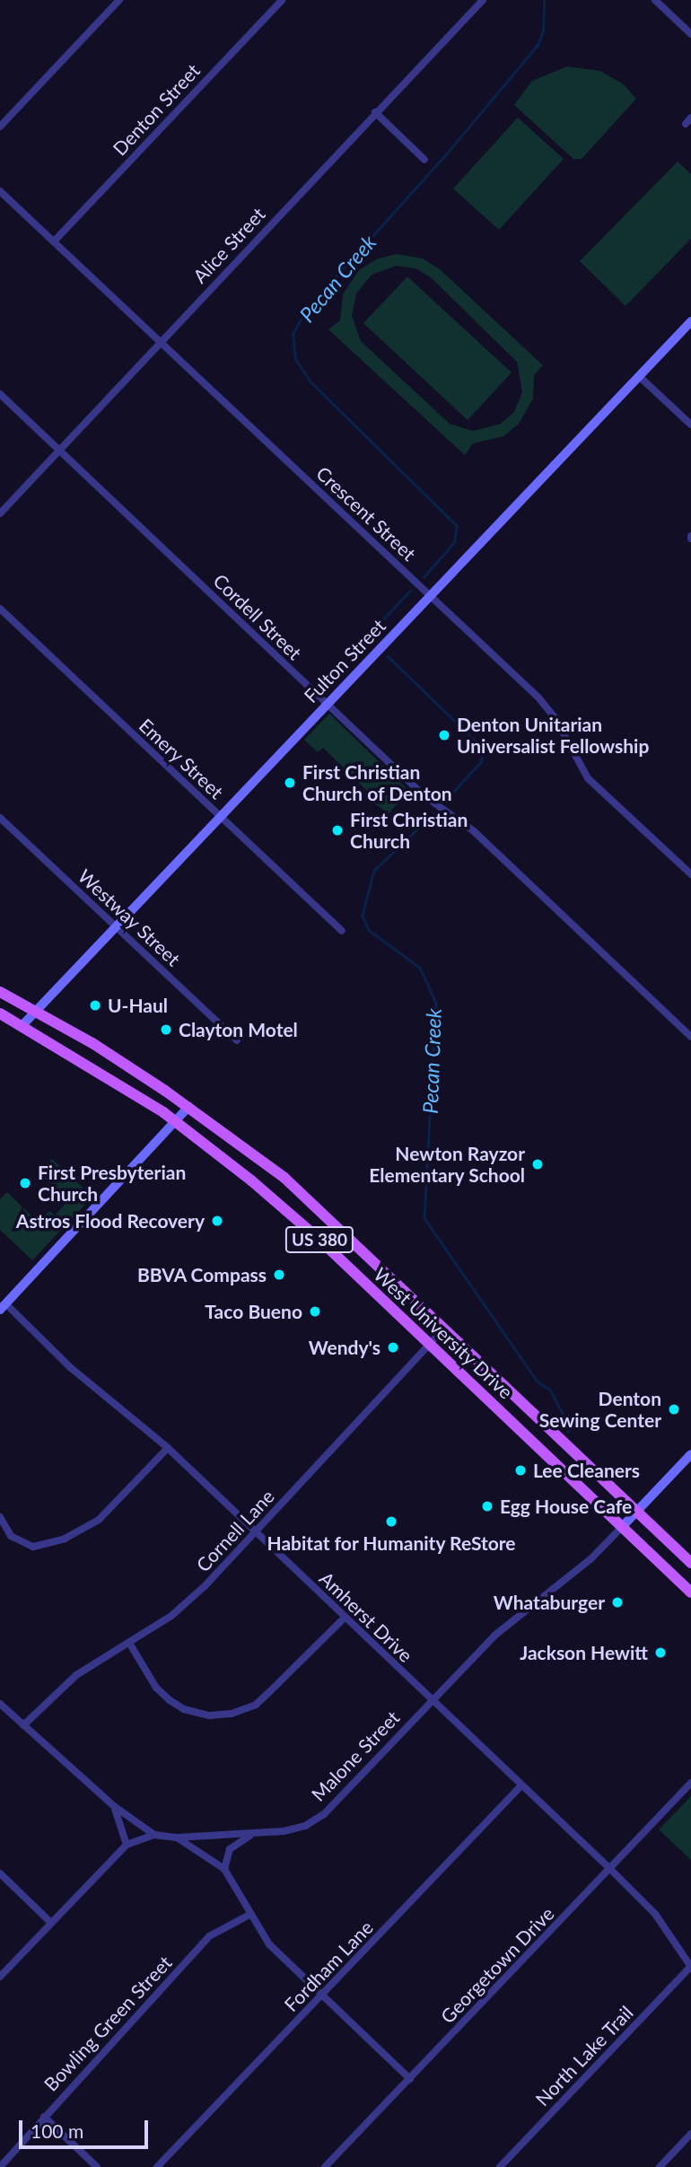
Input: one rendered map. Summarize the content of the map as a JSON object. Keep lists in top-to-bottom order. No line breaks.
{"streets":{"main road":["US 380","West University Drive"],"street":["Denton Street","Alice Street","Crescent Street","Cordell Street","Fulton Street","Emery Street","Westway Street","Cornell Lane","Amherst Drive","Malone Street","Georgetown Drive","Fordham Lane","Bowling Green Street","North Lake Trail"]},"crossings":[["Denton Street","Crescent Street"],["Alice Street","Crescent Street"],["Alice Street","Cordell Street"],["Crescent Street","Fulton Street"],["Cordell Street","Fulton Street"],["Fulton Street","Emery Street"],["Fulton Street","Westway Street"],["Fulton Street","West University Drive"],["West University Drive","Cornell Lane"],["West University Drive","Malone Street"],["Cornell Lane","Amherst Drive"],["Amherst Drive","Malone Street"],["Amherst Drive","Georgetown Drive"],["Amherst Drive","Fordham Lane"],["Amherst Drive","North Lake Trail"]],"water":["Pecan Creek"],"places":["Denton Unitarian Universalist Fellowship","First Christian Church of Denton","First Christian Church","U-Haul","Clayton Motel","Newton Rayzor Elementary School","First Presbyterian Church","Astros Flood Recovery","BBVA Compass","Taco Bueno","Wendy's","Denton Sewing Center","Lee Cleaners","Egg House Cafe","Habitat for Humanity ReStore","Whataburger","Jackson Hewitt"],"scale_bar":"100 m"}
